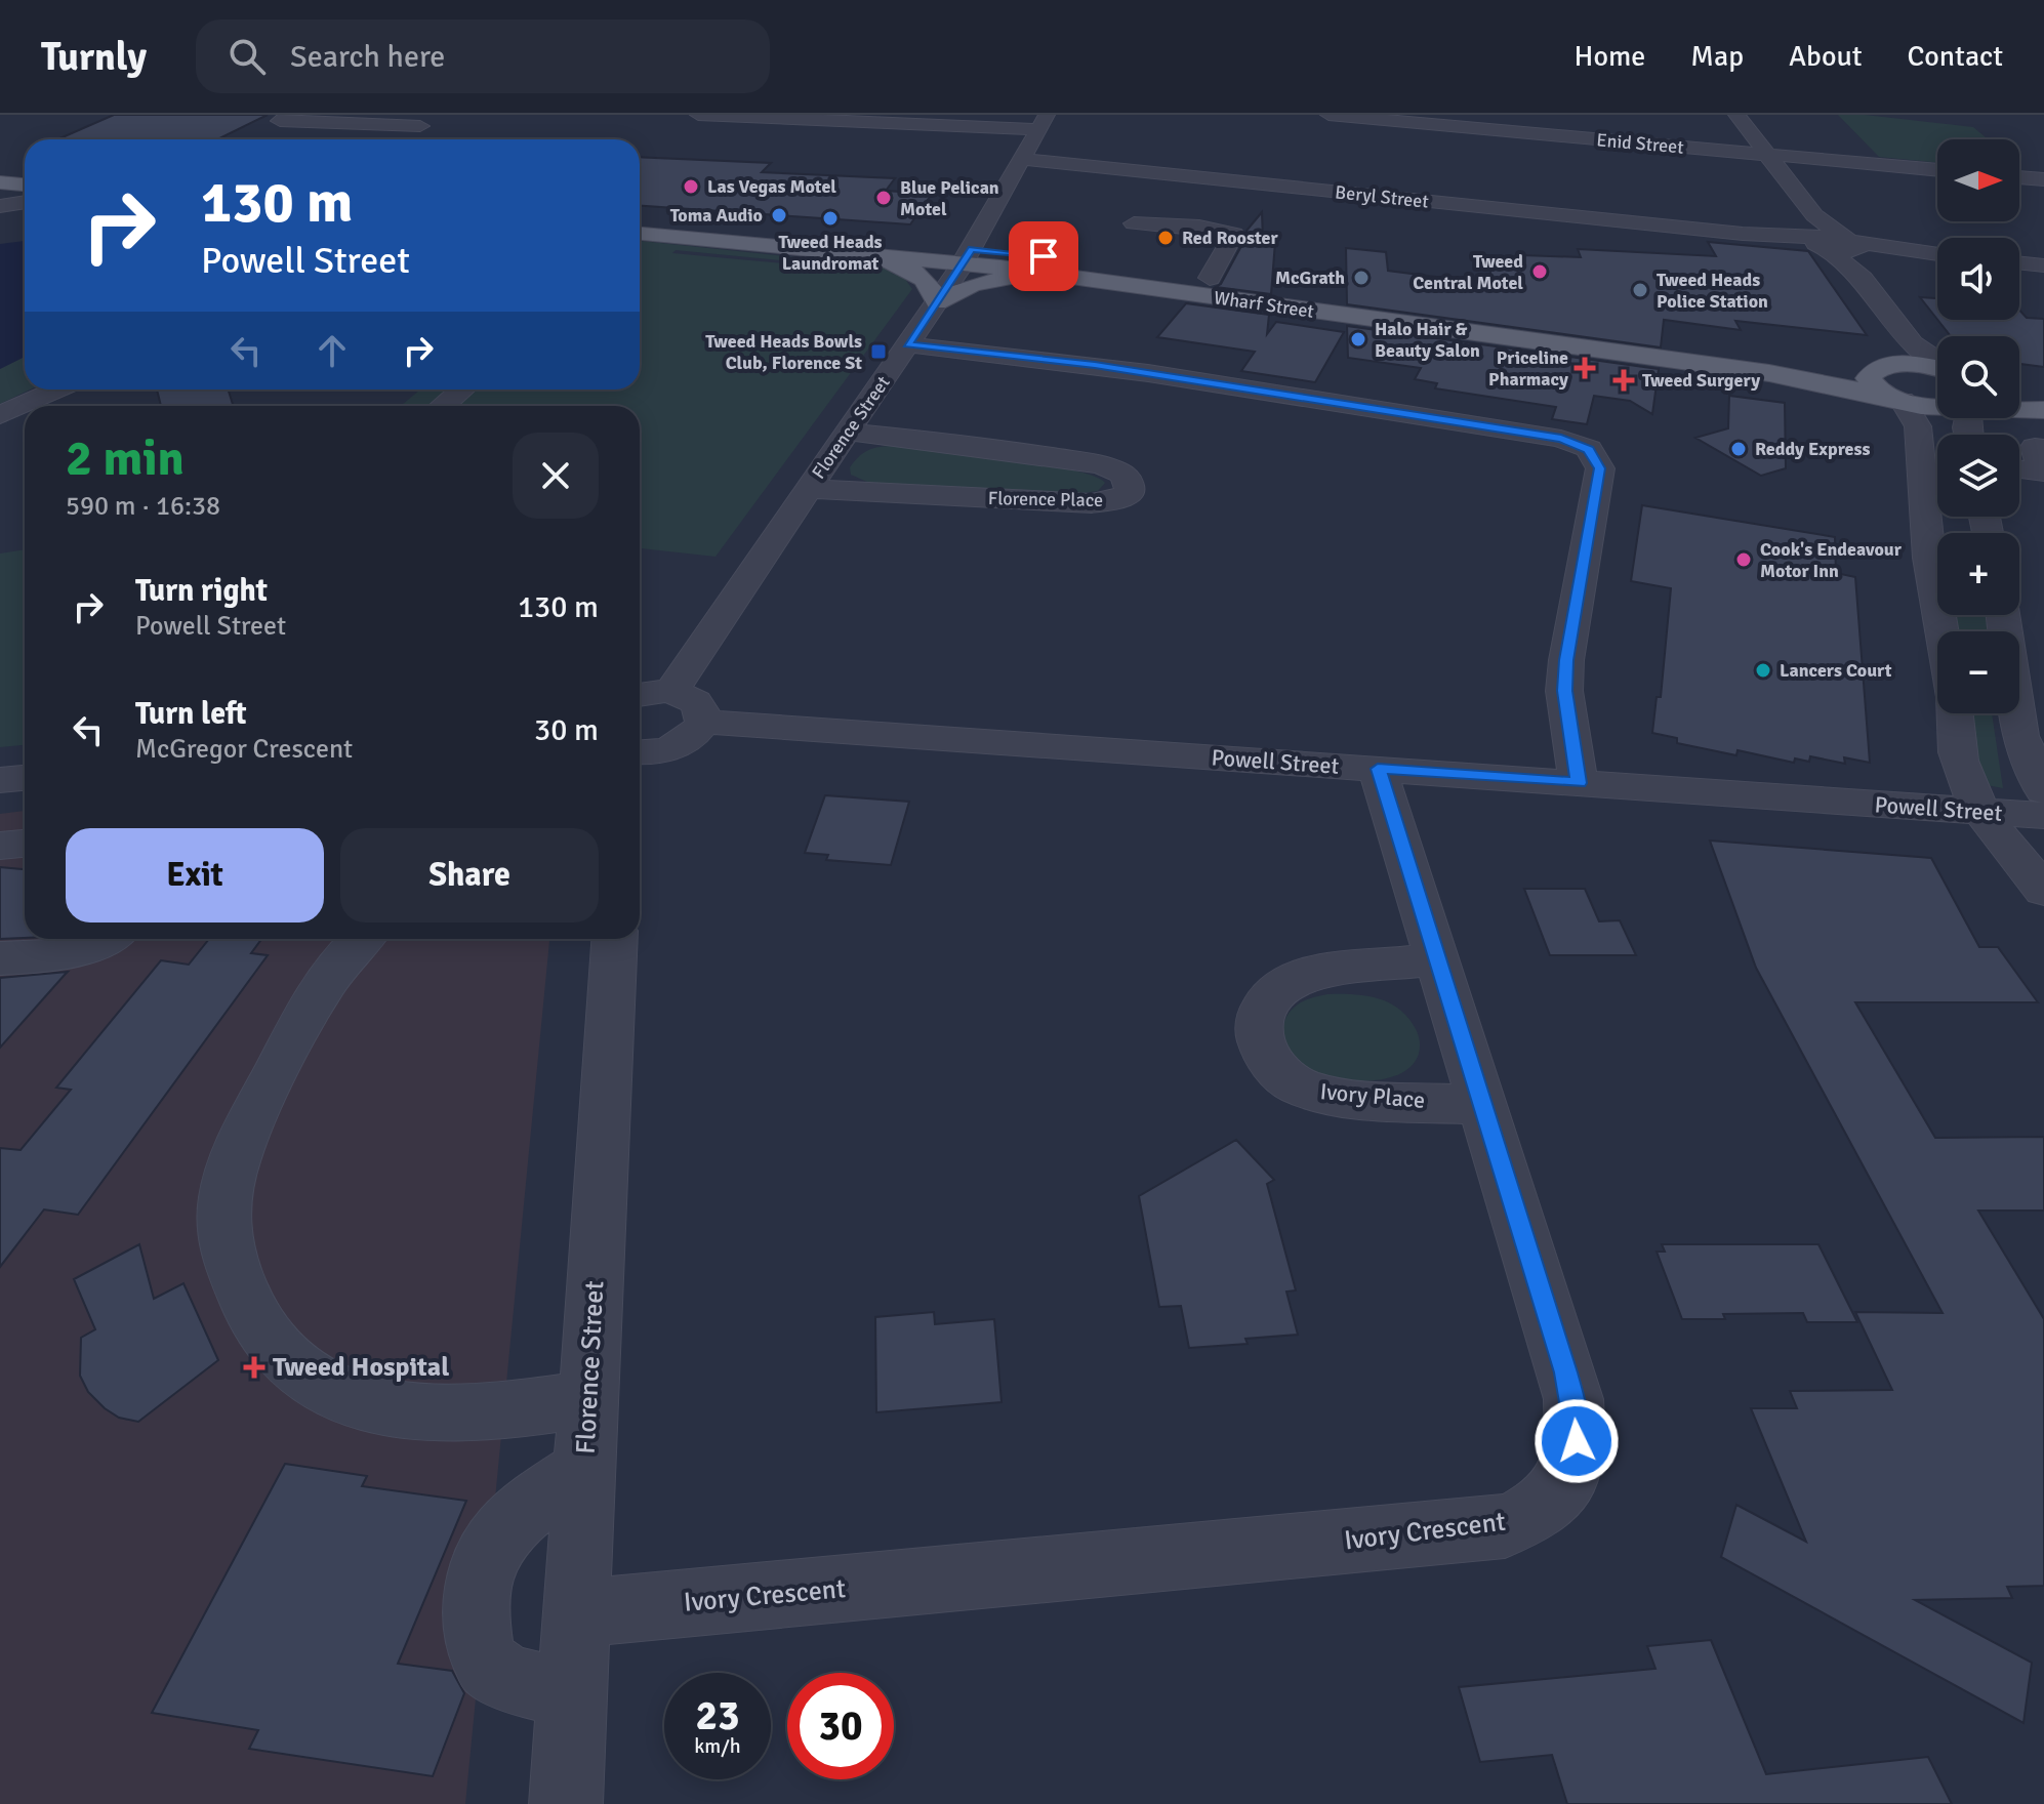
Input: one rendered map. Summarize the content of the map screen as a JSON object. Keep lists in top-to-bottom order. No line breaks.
{"streets":{"main road":["Wharf Street"],"street":["Enid Street","Beryl Street","Florence Street","Florence Place","Powell Street","Ivory Place","Ivory Crescent"]},"crossings":[["Beryl Street","Florence Street"],["Wharf Street","Florence Street"],["Florence Street","Florence Place"],["Florence Street","Ivory Crescent"],["Powell Street","Ivory Crescent"],["Ivory Place","Ivory Crescent"]],"places":{"other":["Las Vegas Motel","Blue Pelican Motel","Toma Audio","Tweed Heads Laundromat","Red Rooster","Tweed Central Motel","McGrath","Tweed Heads Police Station","Halo Hair & Beauty Salon","Reddy Express","Cook's Endeavour Motor Inn","Lancers Court"],"transit":["Tweed Heads Bowls Club, Florence St"],"health":["Priceline Pharmacy","Tweed Surgery","Tweed Hospital"]},"north":"right","page":{"header":"Turnly","search":"Search here","nav":["Home","Map","About","Contact"],"map_buttons":["+","−"],"turn":["130 m","Powell Street"],"heading":["2 min","590 m · 16:38"],"list":[{"name":"Turn right","note":"Powell Street","value":"130 m"},{"name":"Turn left","note":"McGregor Crescent","value":"30 m"}],"buttons":["Exit","Share"],"speed":"23 km/h","limit":"30"}}
